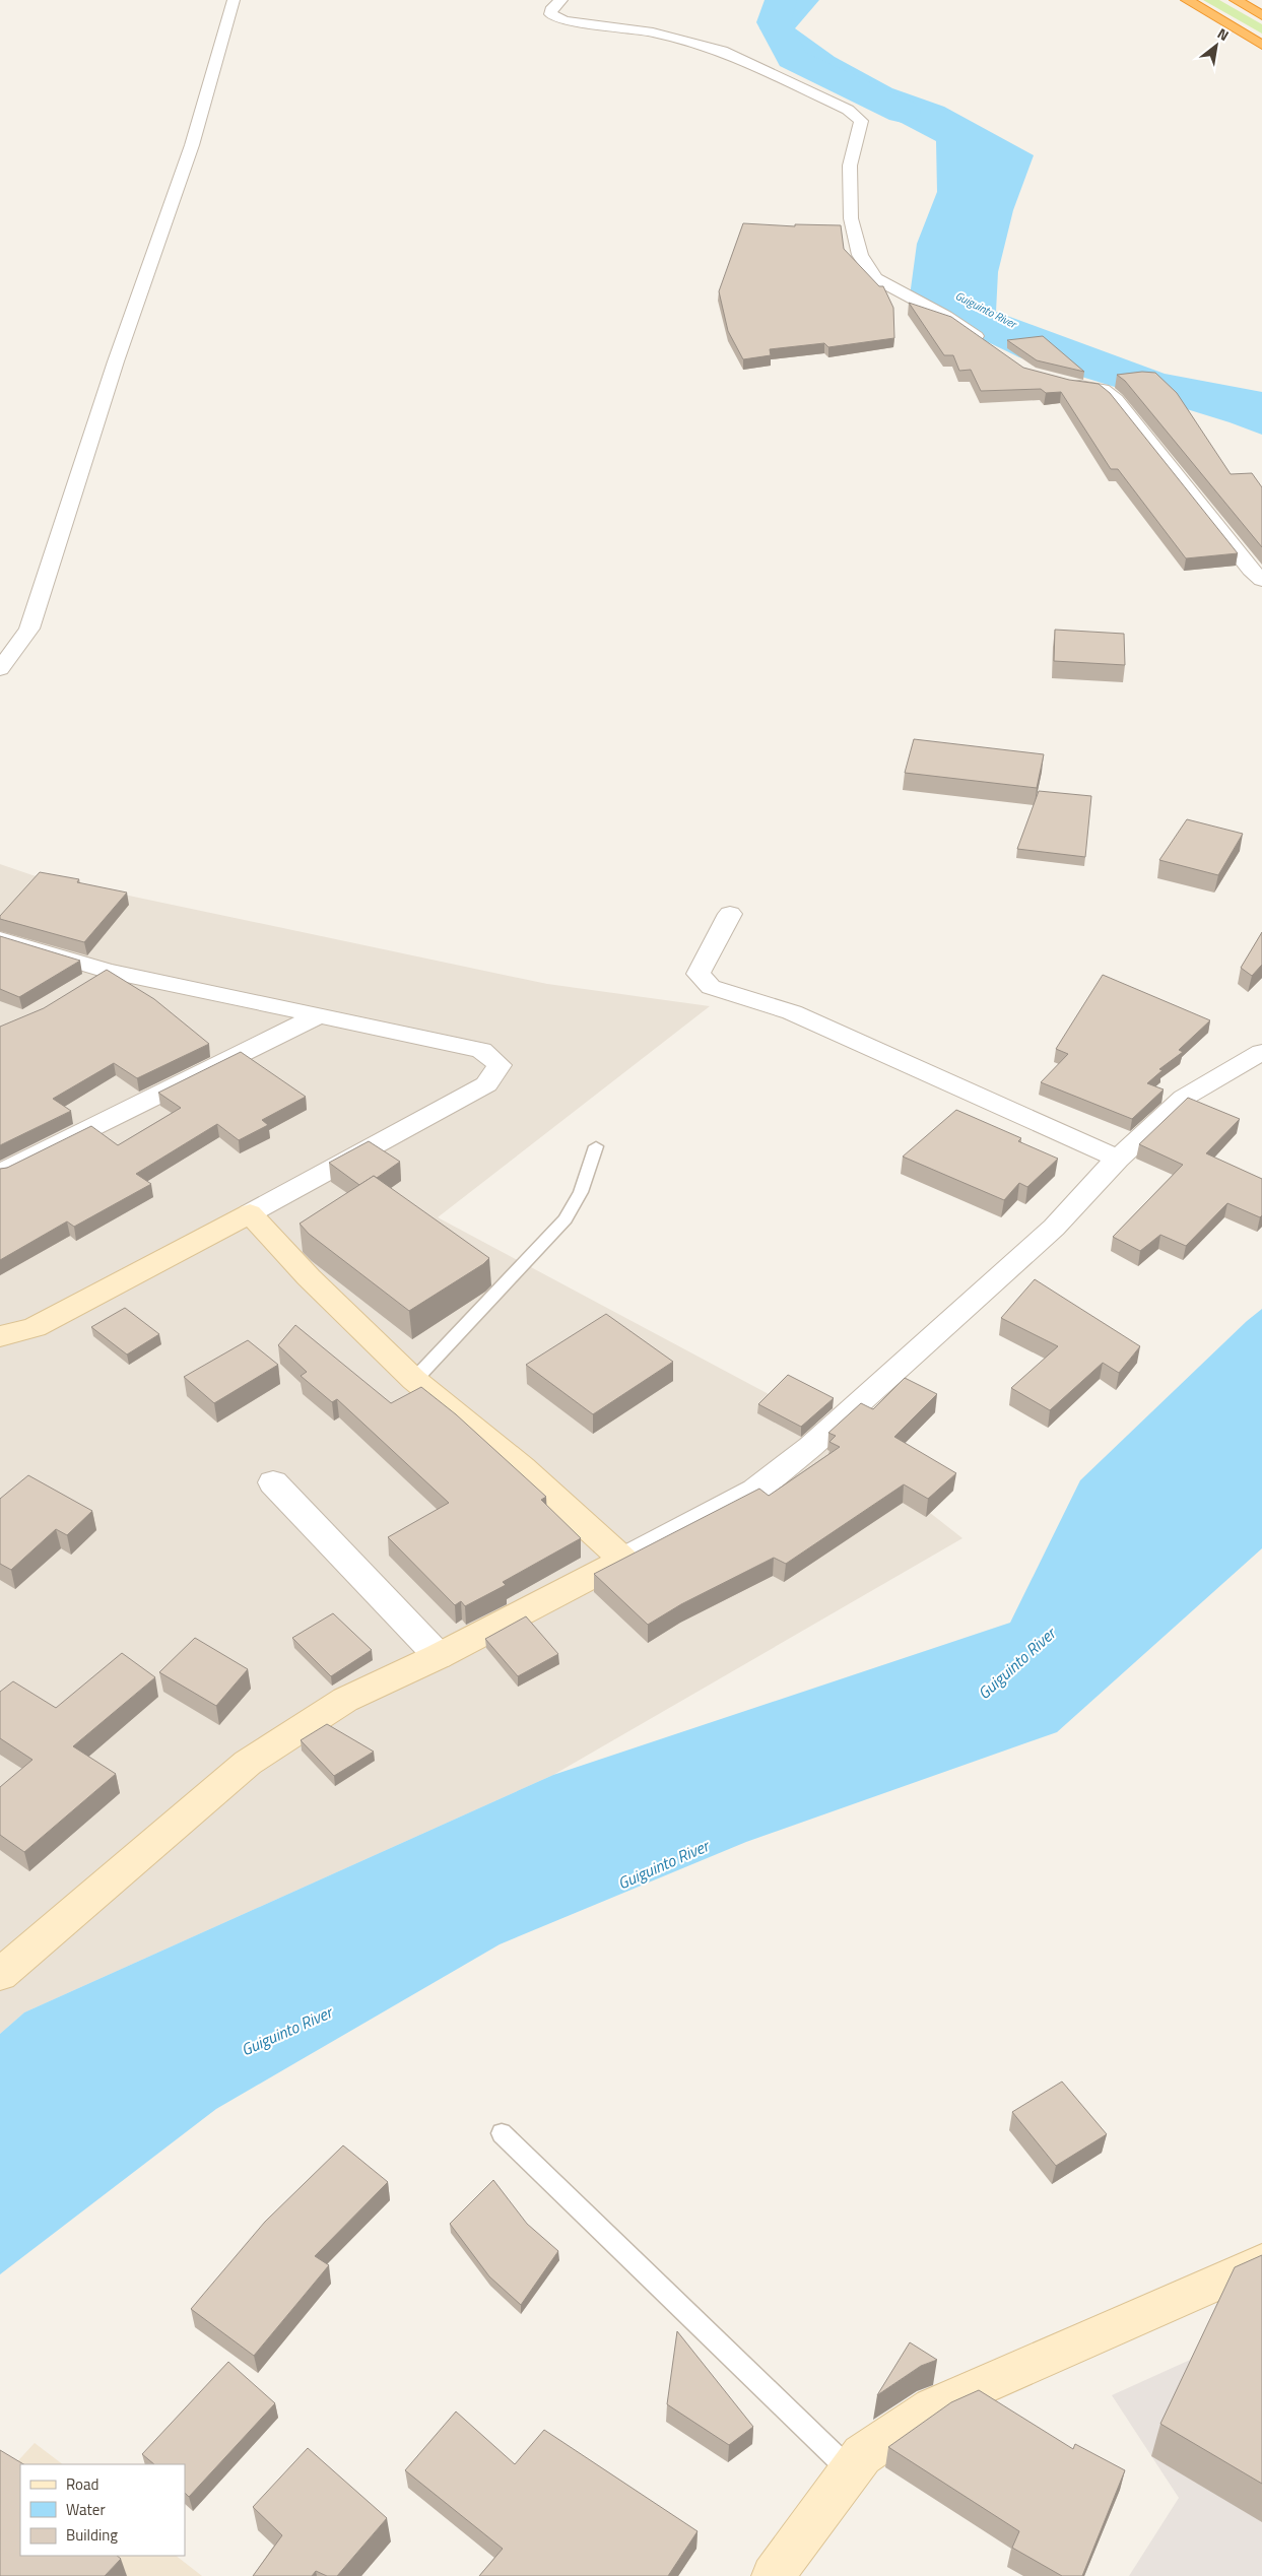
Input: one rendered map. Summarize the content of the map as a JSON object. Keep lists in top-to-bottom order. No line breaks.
{"water":["Guiguinto River"],"legend":["Road","Water","Building"],"north":"top right"}
